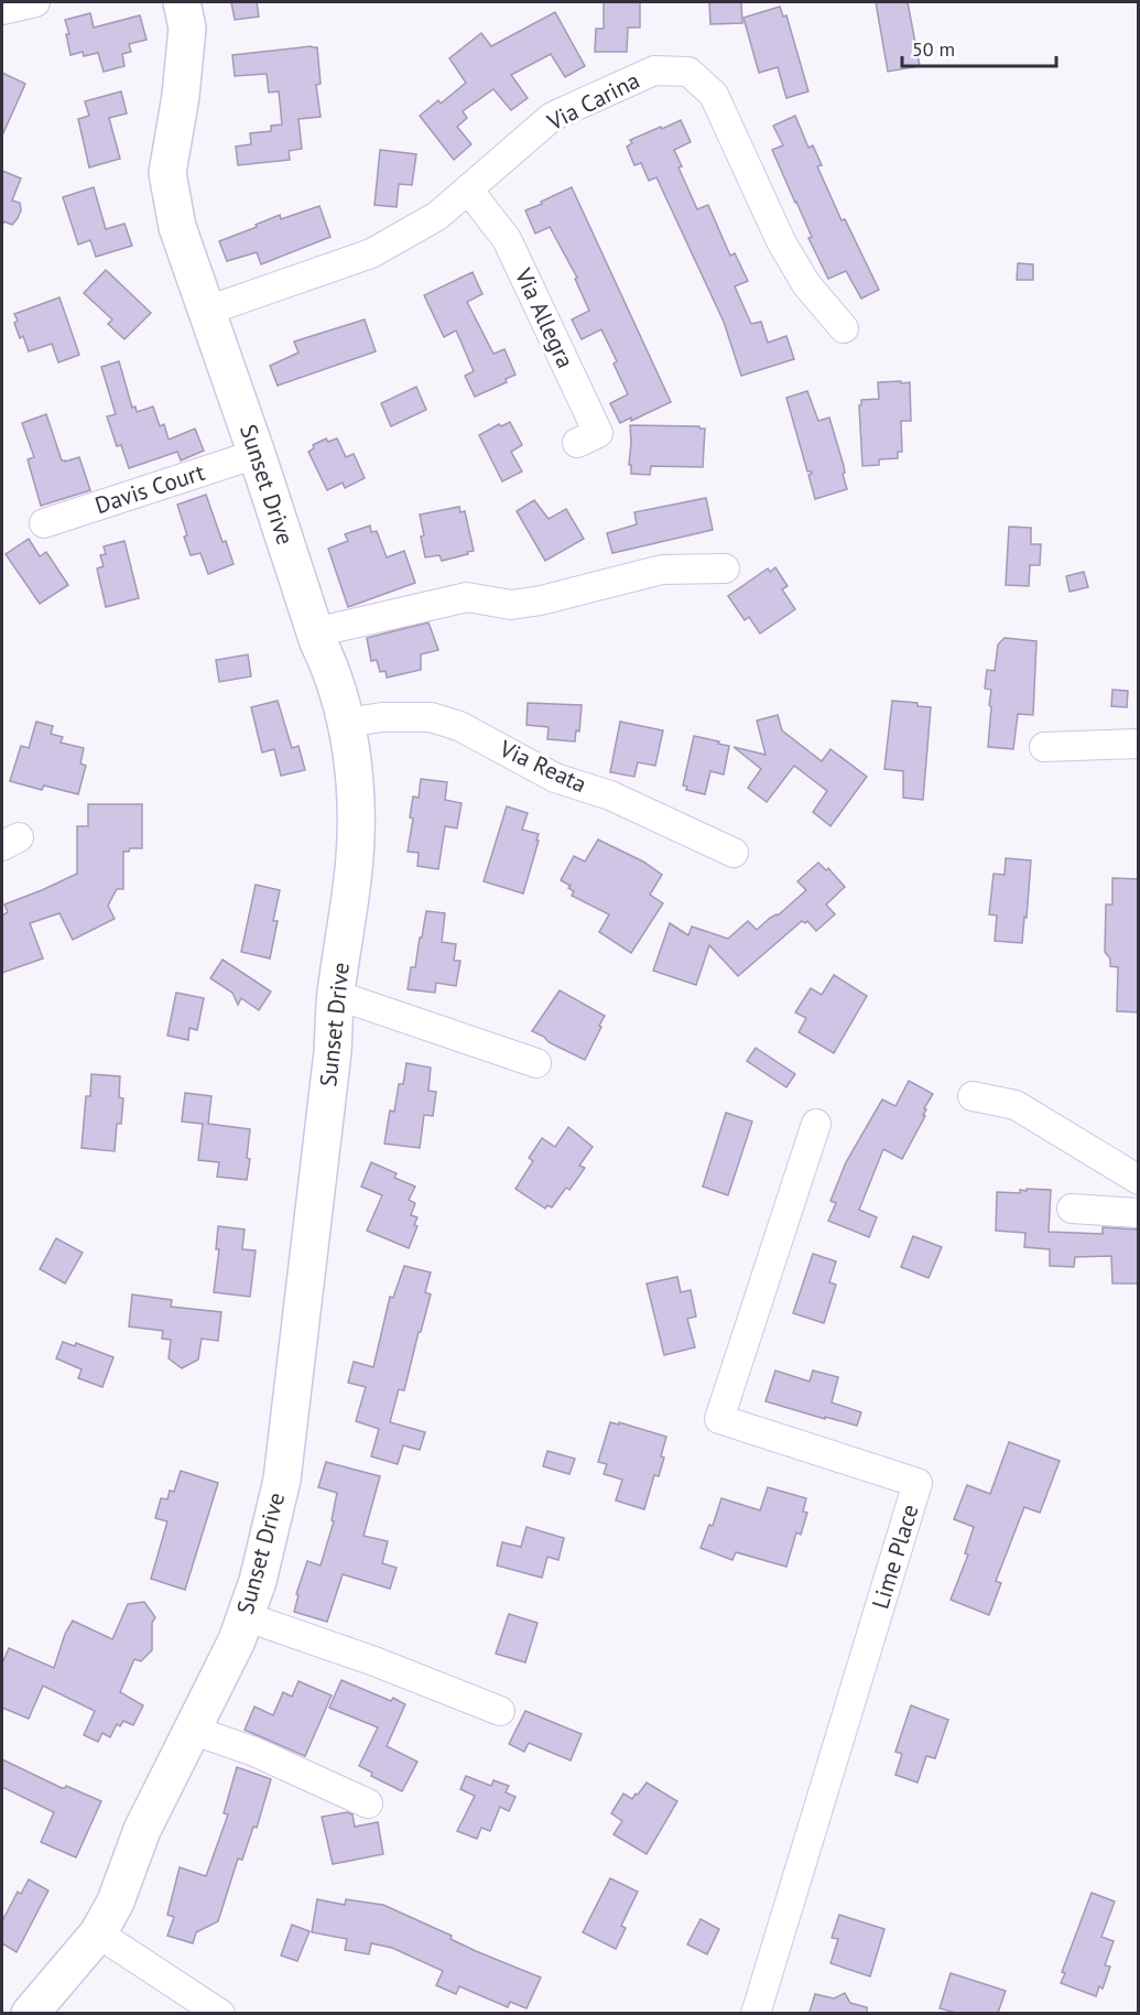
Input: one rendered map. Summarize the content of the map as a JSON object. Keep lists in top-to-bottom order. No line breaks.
{"streets":{"main road":["Sunset Drive"],"street":["Via Carina","Via Allegra","Davis Court","Via Reata","Lime Place"]},"crossings":[["Via Carina","Via Allegra"],["Via Carina","Sunset Drive"],["Sunset Drive","Davis Court"],["Sunset Drive","Via Reata"]],"scale_bar":"50 m"}
